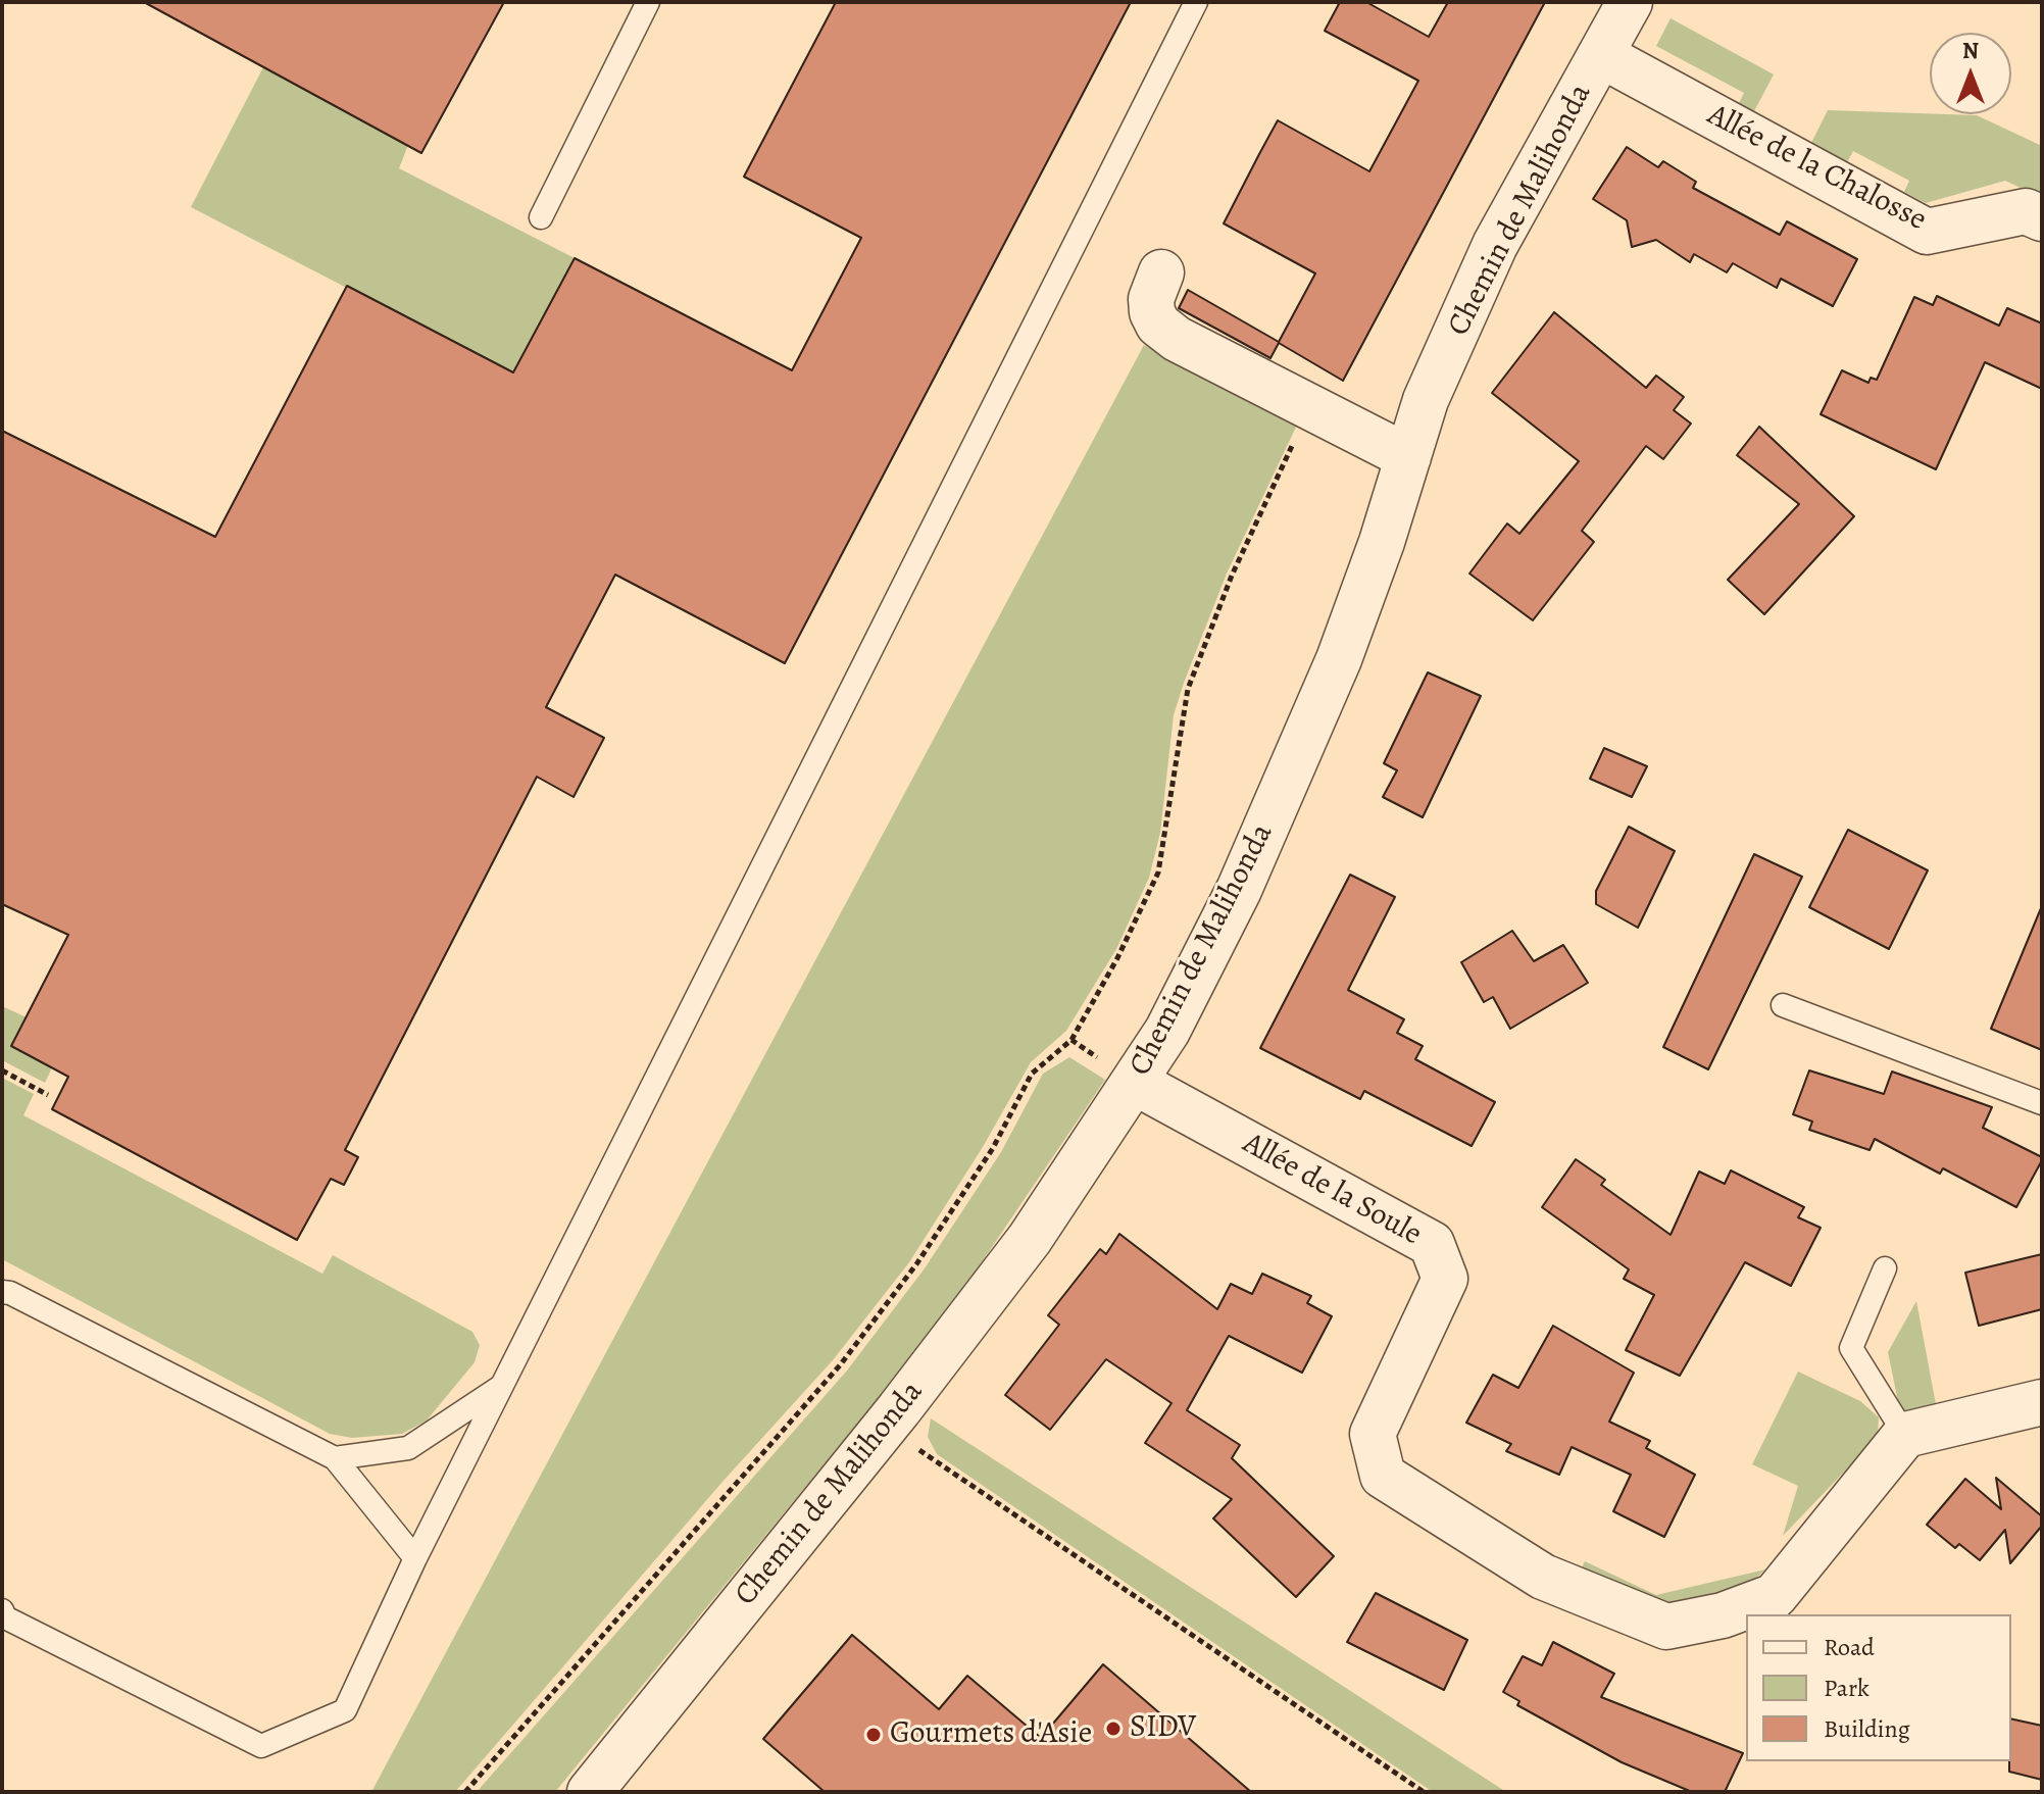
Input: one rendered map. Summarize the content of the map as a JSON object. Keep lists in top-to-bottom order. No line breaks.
{"streets":{"street":["Allée de la Chalosse","Chemin de Malihonda","Allée de la Soule"]},"crossings":[["Allée de la Chalosse","Chemin de Malihonda"],["Chemin de Malihonda","Allée de la Soule"]],"places":["SIDV","Gourmets d'Asie"],"legend":["Road","Park","Building"],"north":"top"}
